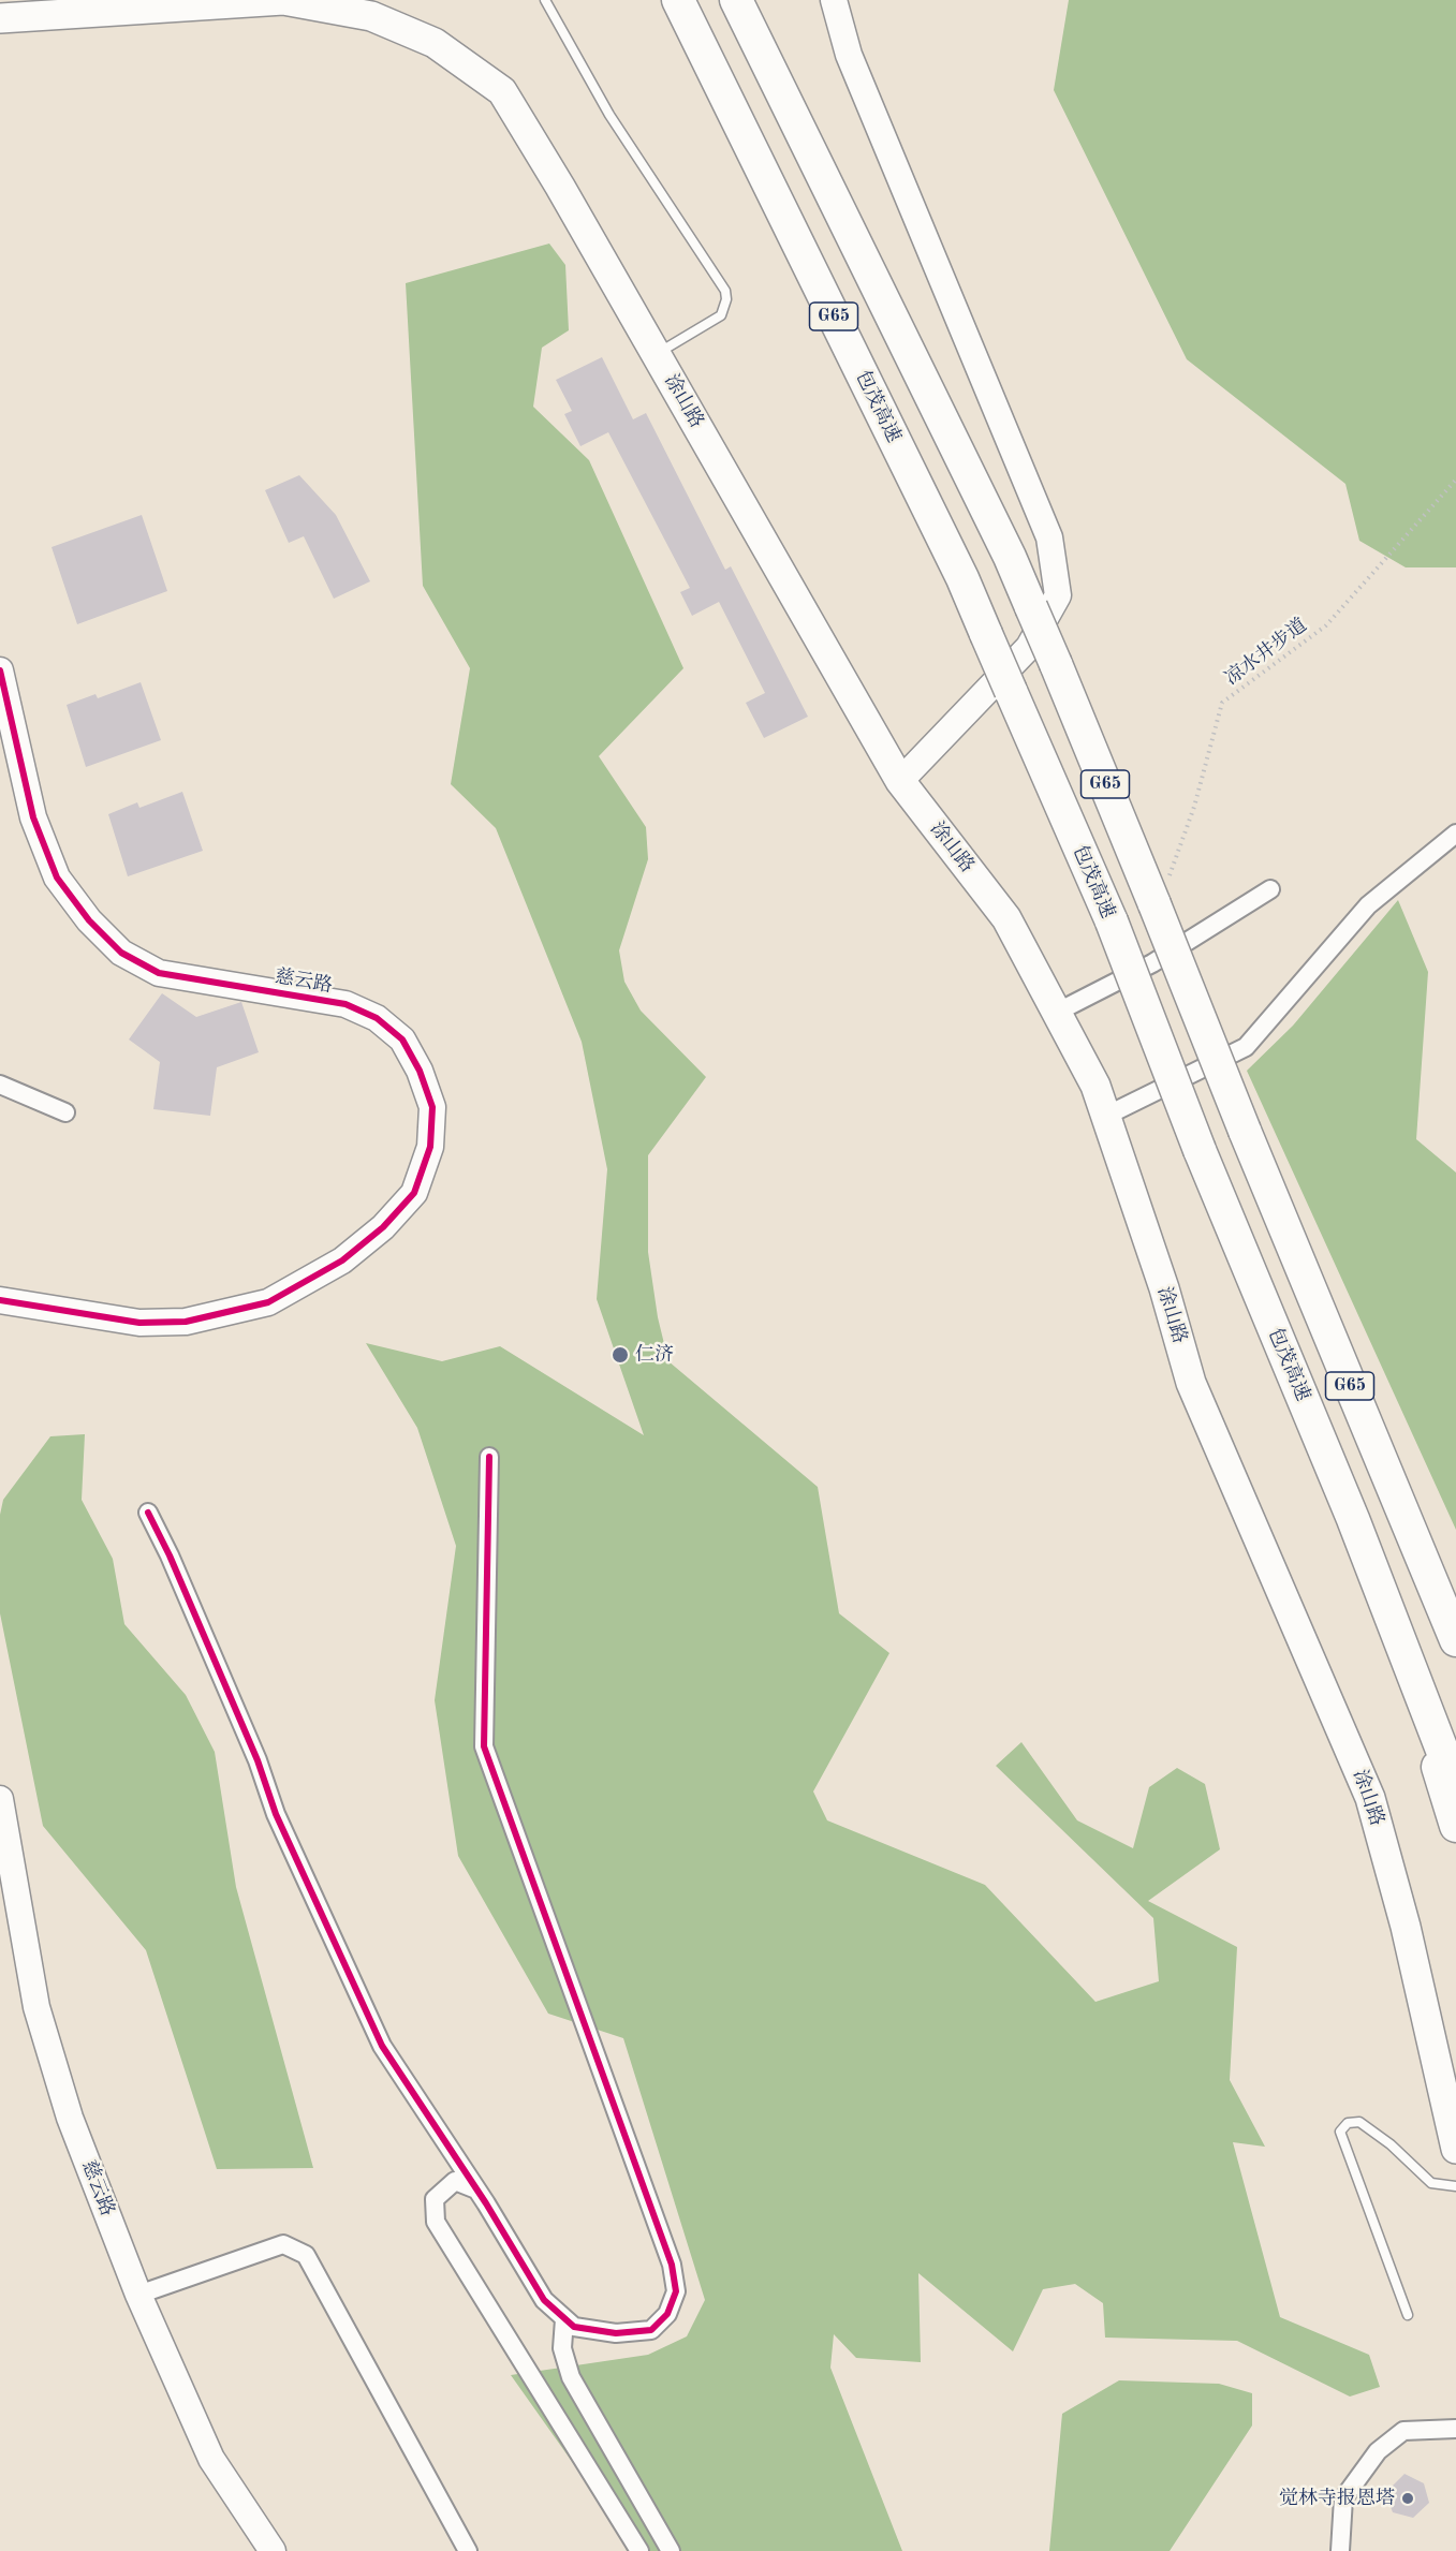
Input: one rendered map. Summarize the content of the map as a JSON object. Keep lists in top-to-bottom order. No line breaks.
{"streets":{"highway":["G65","包茂高速"],"main road":["涂山路"],"street":["慈云路"],"path":["凉水井步道"]},"crossings":[["G65","凉水井步道"]],"places":["仁济","觉林寺报恩塔"]}
